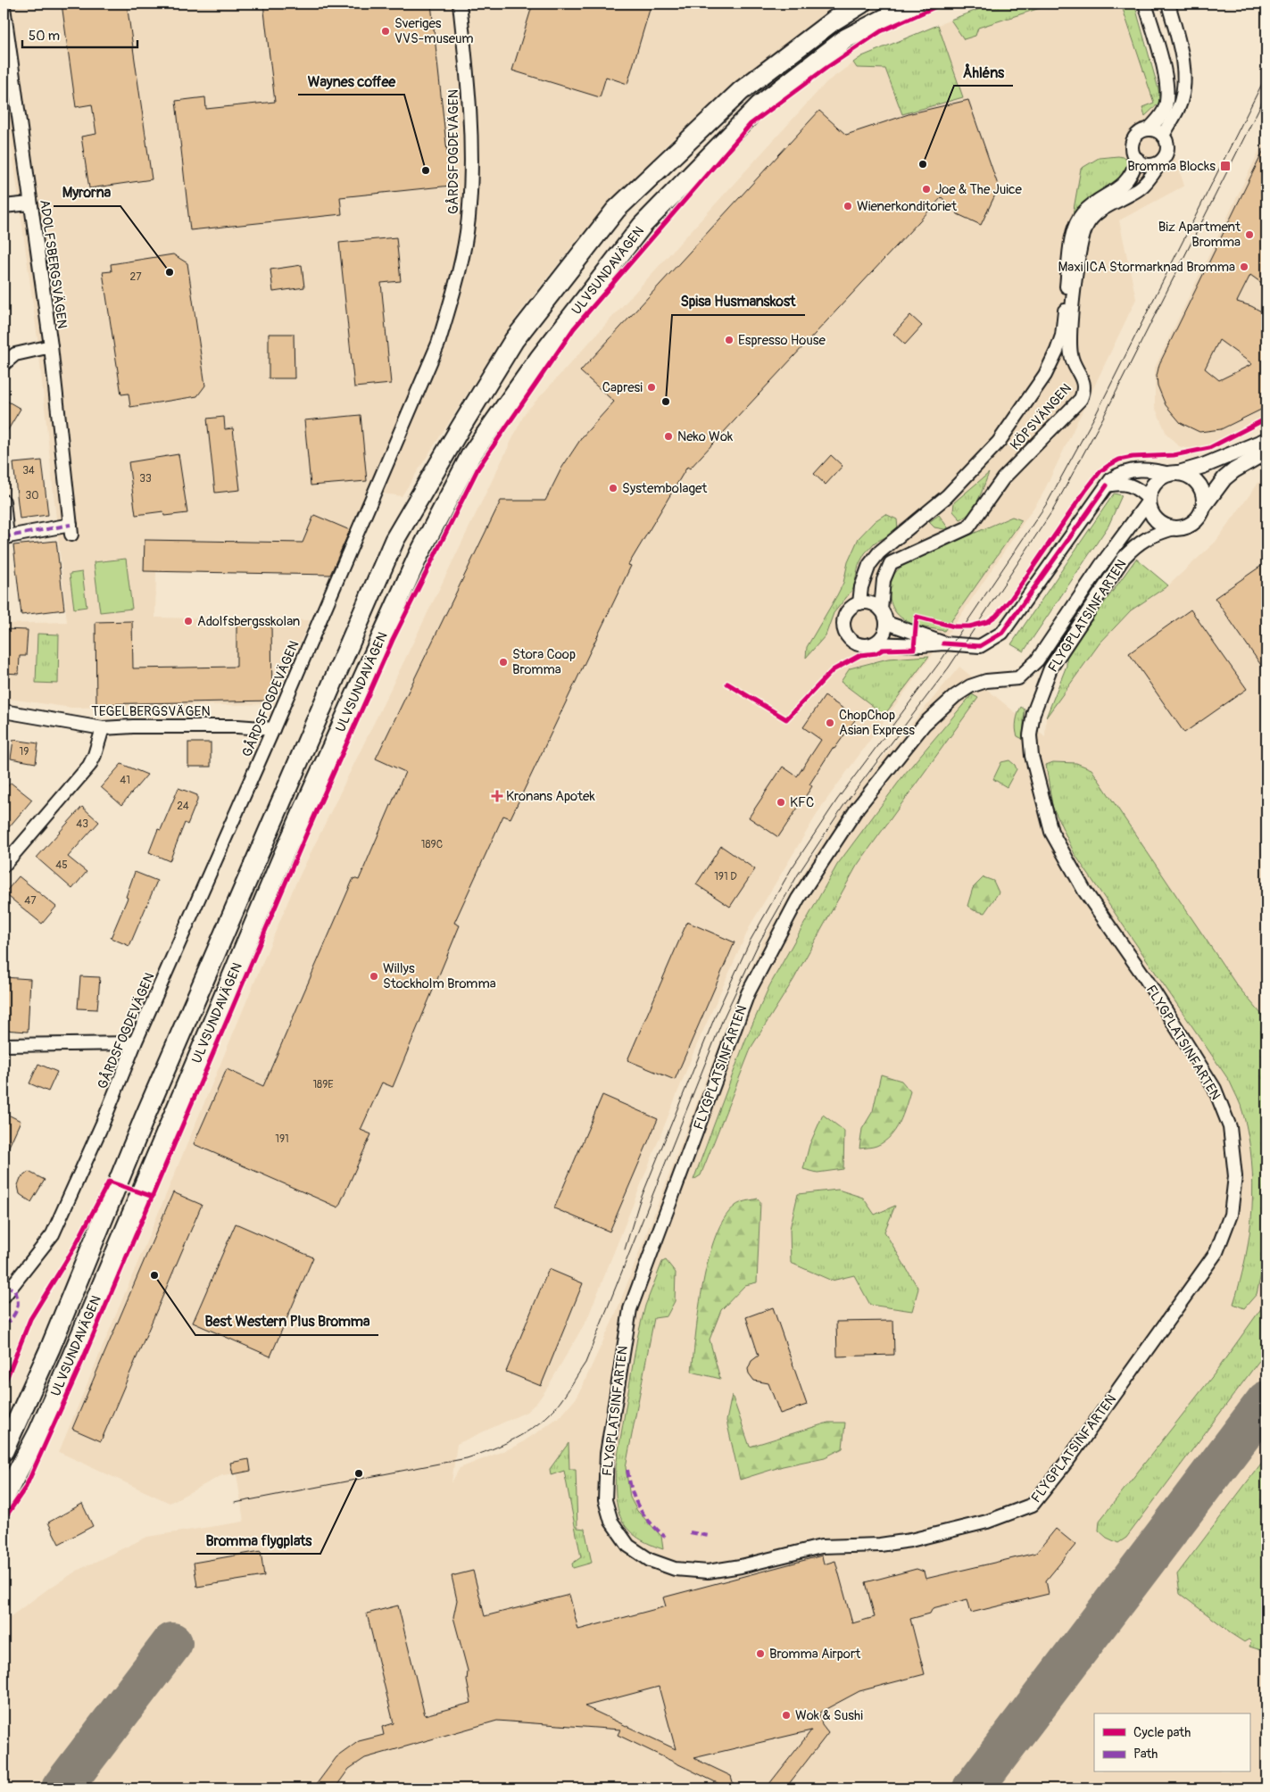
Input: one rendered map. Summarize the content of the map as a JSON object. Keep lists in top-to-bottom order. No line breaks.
{"streets":{"main road":["ULVSUNDAVÄGEN"],"street":["GÅRDSFOGDEVÄGEN","ADOLFSBERGSVÄGEN","KÖPSVÄNGEN","FLYGPLATSINFARTEN","TEGELBERGSVÄGEN"]},"crossings":[["GÅRDSFOGDEVÄGEN","TEGELBERGSVÄGEN"]],"places":{"other":["Sveriges VVS-museum","Åhléns","Waynes coffee","Joe & The Juice","Wienerkonditoriet","Biz Apartment Bromma","Maxi ICA Stormarknad Bromma","Myrorna","Espresso House","Capresi","Spisa Husmanskost","Neko Wok","Systembolaget","Adolfsbergsskolan","Stora Coop Bromma","ChopChop Asian Express","KFC","Willys Stockholm Bromma","Best Western Plus Bromma","Bromma flygplats","Bromma Airport","Wok & Sushi"],"transit":["Bromma Blocks"],"health":["Kronans Apotek"]},"house_numbers":["27","34","33","30","19","41","24","43","189C","45","191 D","47","189E","191"],"legend":["Cycle path","Path"],"scale_bar":"50 m"}
